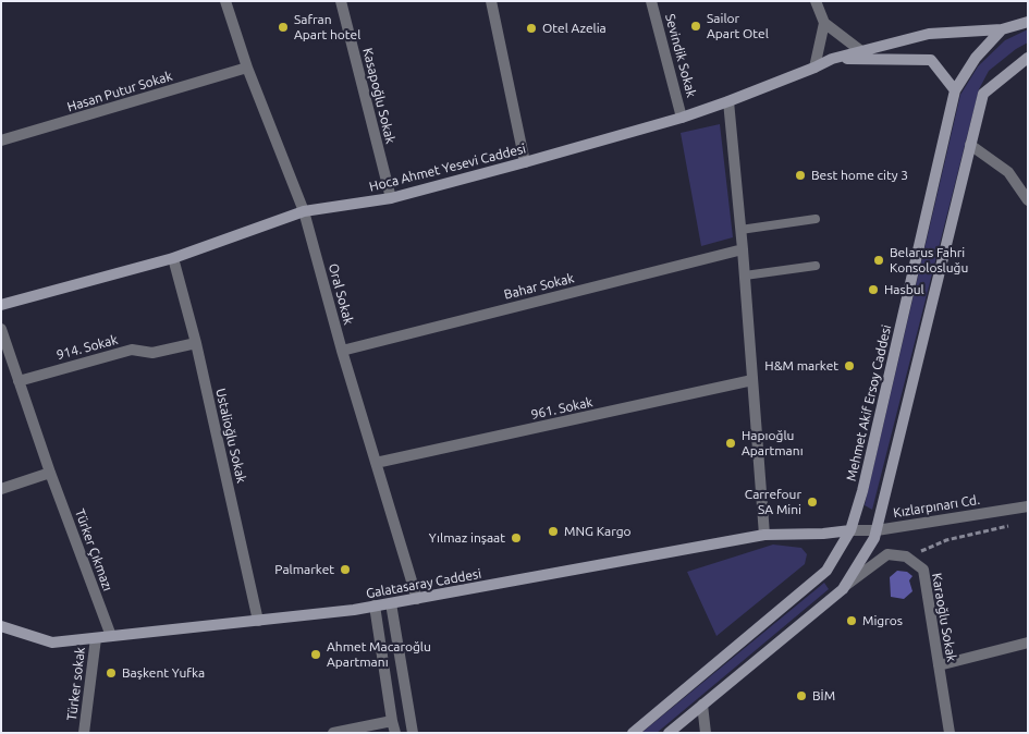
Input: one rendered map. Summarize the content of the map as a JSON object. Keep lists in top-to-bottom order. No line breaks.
{"streets":{"street":["Sevindik Sokak","Hasan Putur Sokak","Kasapoğlu Sokak","Hoca Ahmet Yesevi Caddesi","Bahar Sokak","Oral Sokak","914. Sokak","Mehmet Akif Ersoy Caddesi","961. Sokak","Ustalioğlu Sokak","Kızlarpınarı Cd.","Türker Çıkmazı","Galatasaray Caddesi","Karaoğlu Sokak","Türker sokak"]},"crossings":[["Sevindik Sokak","Hoca Ahmet Yesevi Caddesi"],["Hasan Putur Sokak","Oral Sokak"],["Kasapoğlu Sokak","Hoca Ahmet Yesevi Caddesi"],["Hoca Ahmet Yesevi Caddesi","Oral Sokak"],["Hoca Ahmet Yesevi Caddesi","Mehmet Akif Ersoy Caddesi"],["Hoca Ahmet Yesevi Caddesi","Ustalioğlu Sokak"],["Bahar Sokak","Oral Sokak"],["Oral Sokak","961. Sokak"],["Oral Sokak","Galatasaray Caddesi"],["914. Sokak","Ustalioğlu Sokak"],["914. Sokak","Türker Çıkmazı"],["Mehmet Akif Ersoy Caddesi","Kızlarpınarı Cd."],["Mehmet Akif Ersoy Caddesi","Galatasaray Caddesi"],["Ustalioğlu Sokak","Galatasaray Caddesi"],["Kızlarpınarı Cd.","Galatasaray Caddesi"],["Türker Çıkmazı","Galatasaray Caddesi"],["Galatasaray Caddesi","Türker sokak"]],"places":["Sailor Apart Otel","Safran Apart hotel","Otel Azelia","Best home city 3","Belarus Fahri Konsolosluğu","Hasbul","H&M market","Hapıoğlu Apartmanı","Carrefour SA Mini","MNG Kargo","Yılmaz inşaat","Palmarket","Migros","Ahmet Macaroğlu Apartmanı","Başkent Yufka","BİM"]}
